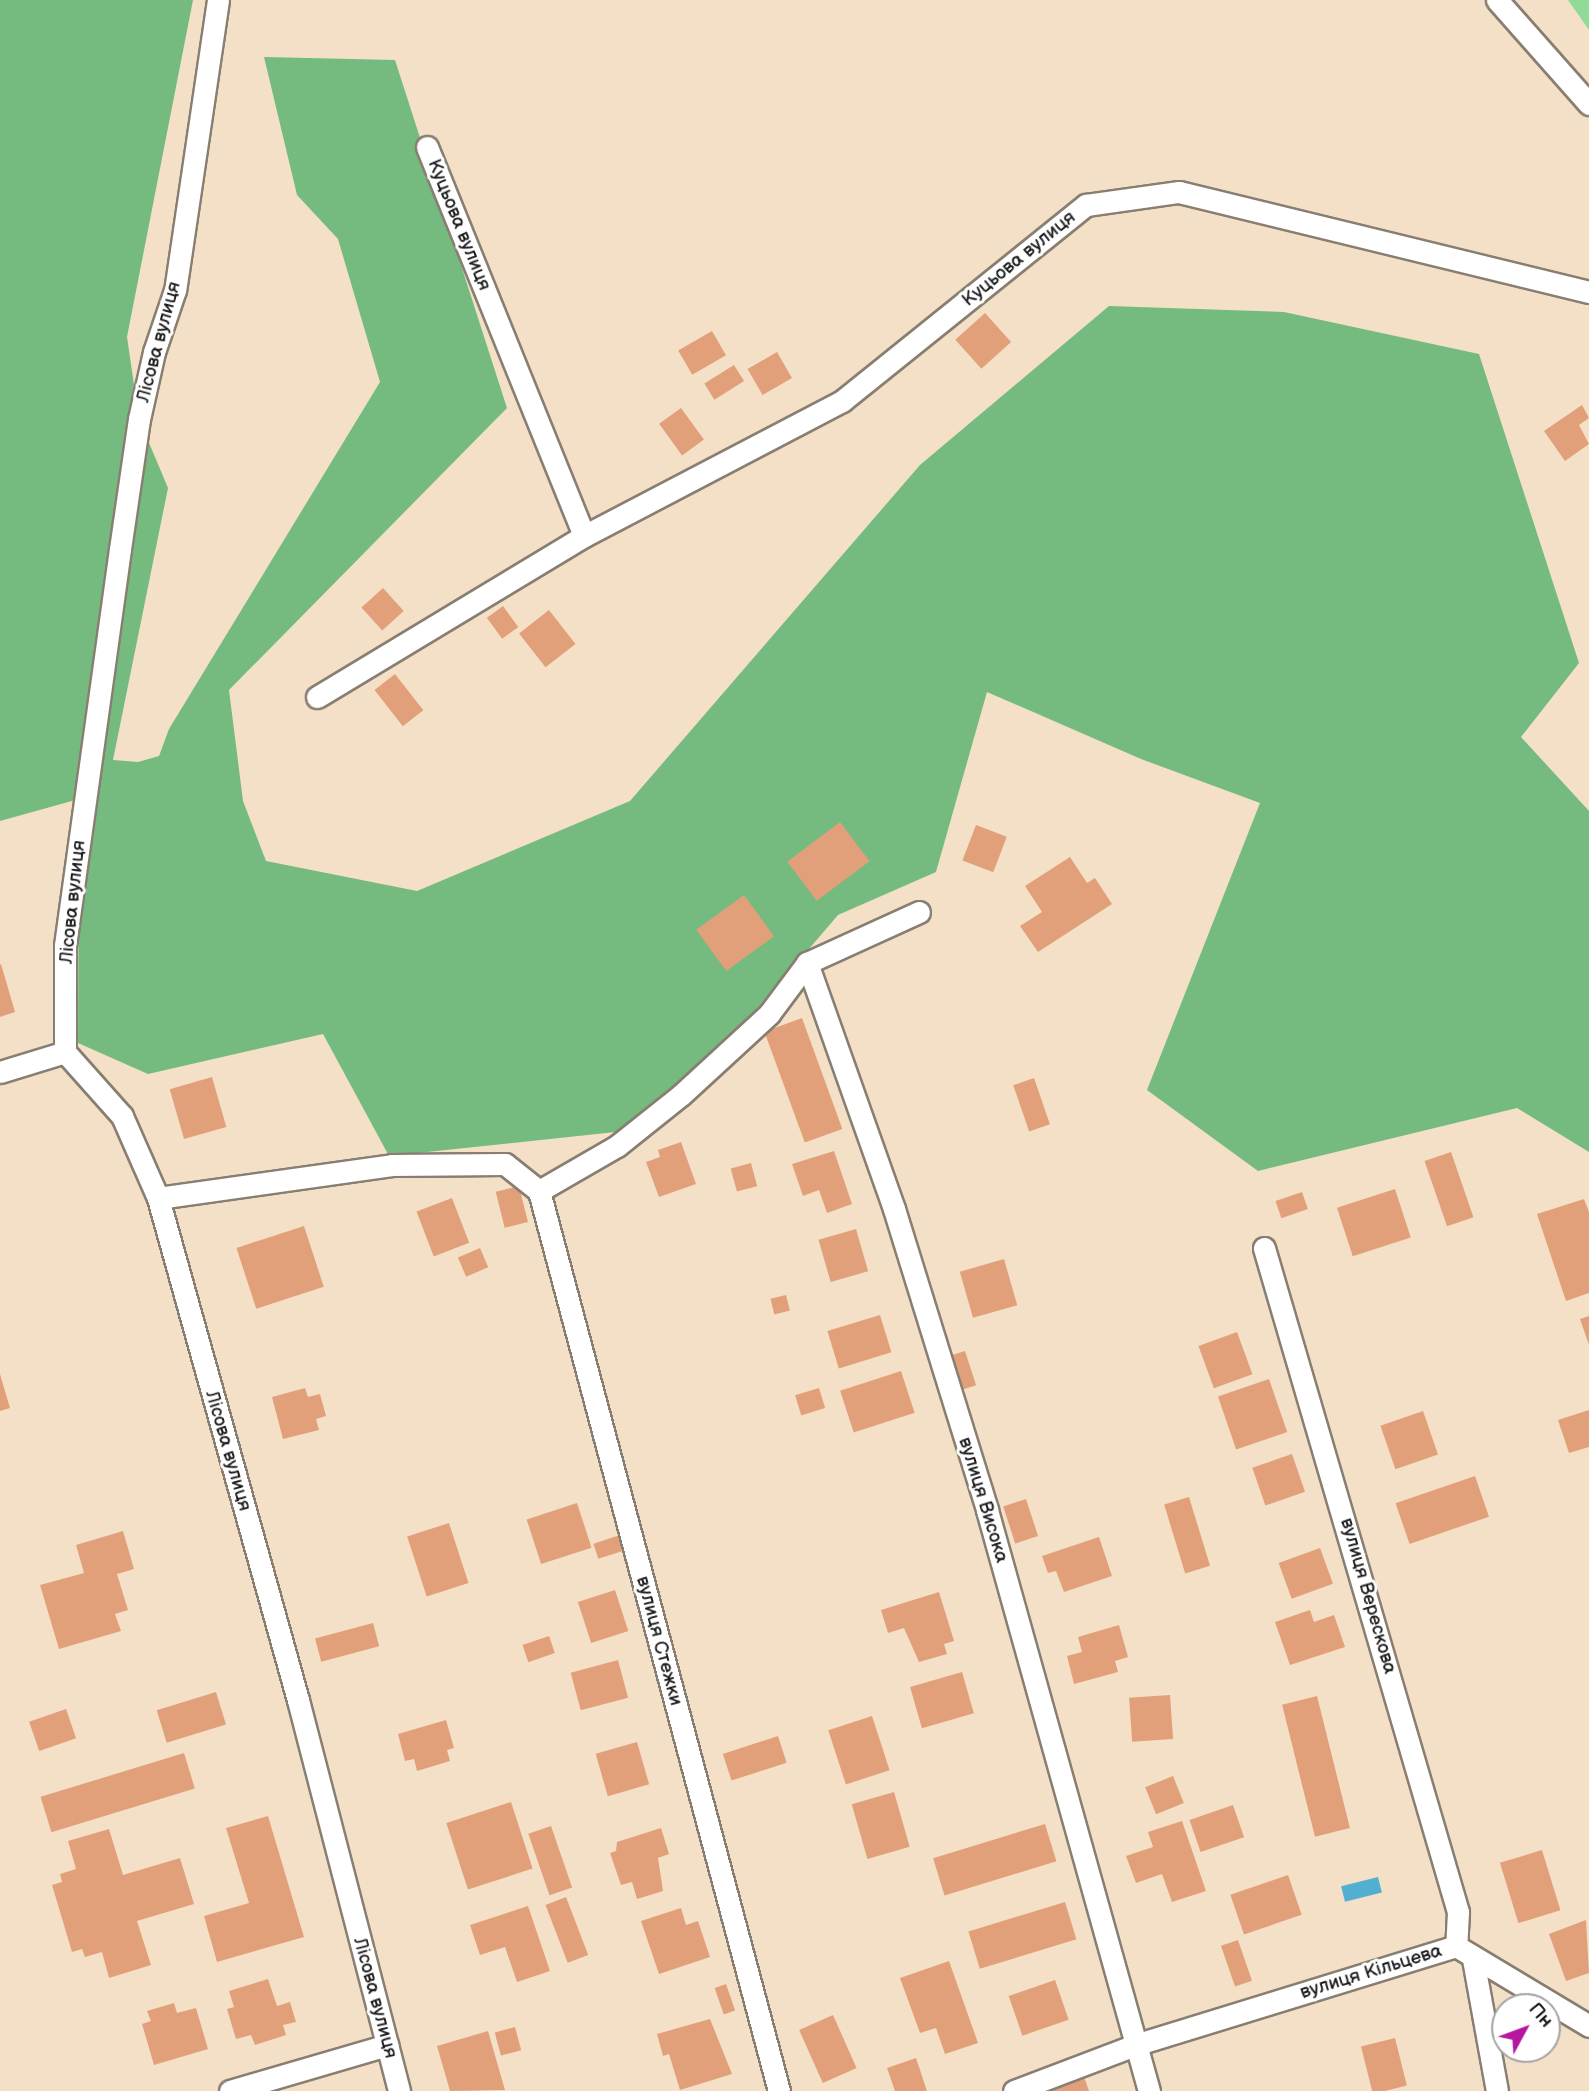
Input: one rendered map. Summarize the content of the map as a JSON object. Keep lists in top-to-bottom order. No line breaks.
{"streets":{"street":["Куцьова вулиця","Лісова вулиця","вулиця Висока","вулиця Верескова","вулиця Стежки","вулиця Кільцева"]},"crossings":[["вулиця Висока","вулиця Кільцева"],["вулиця Верескова","вулиця Кільцева"]],"north":"top right"}
